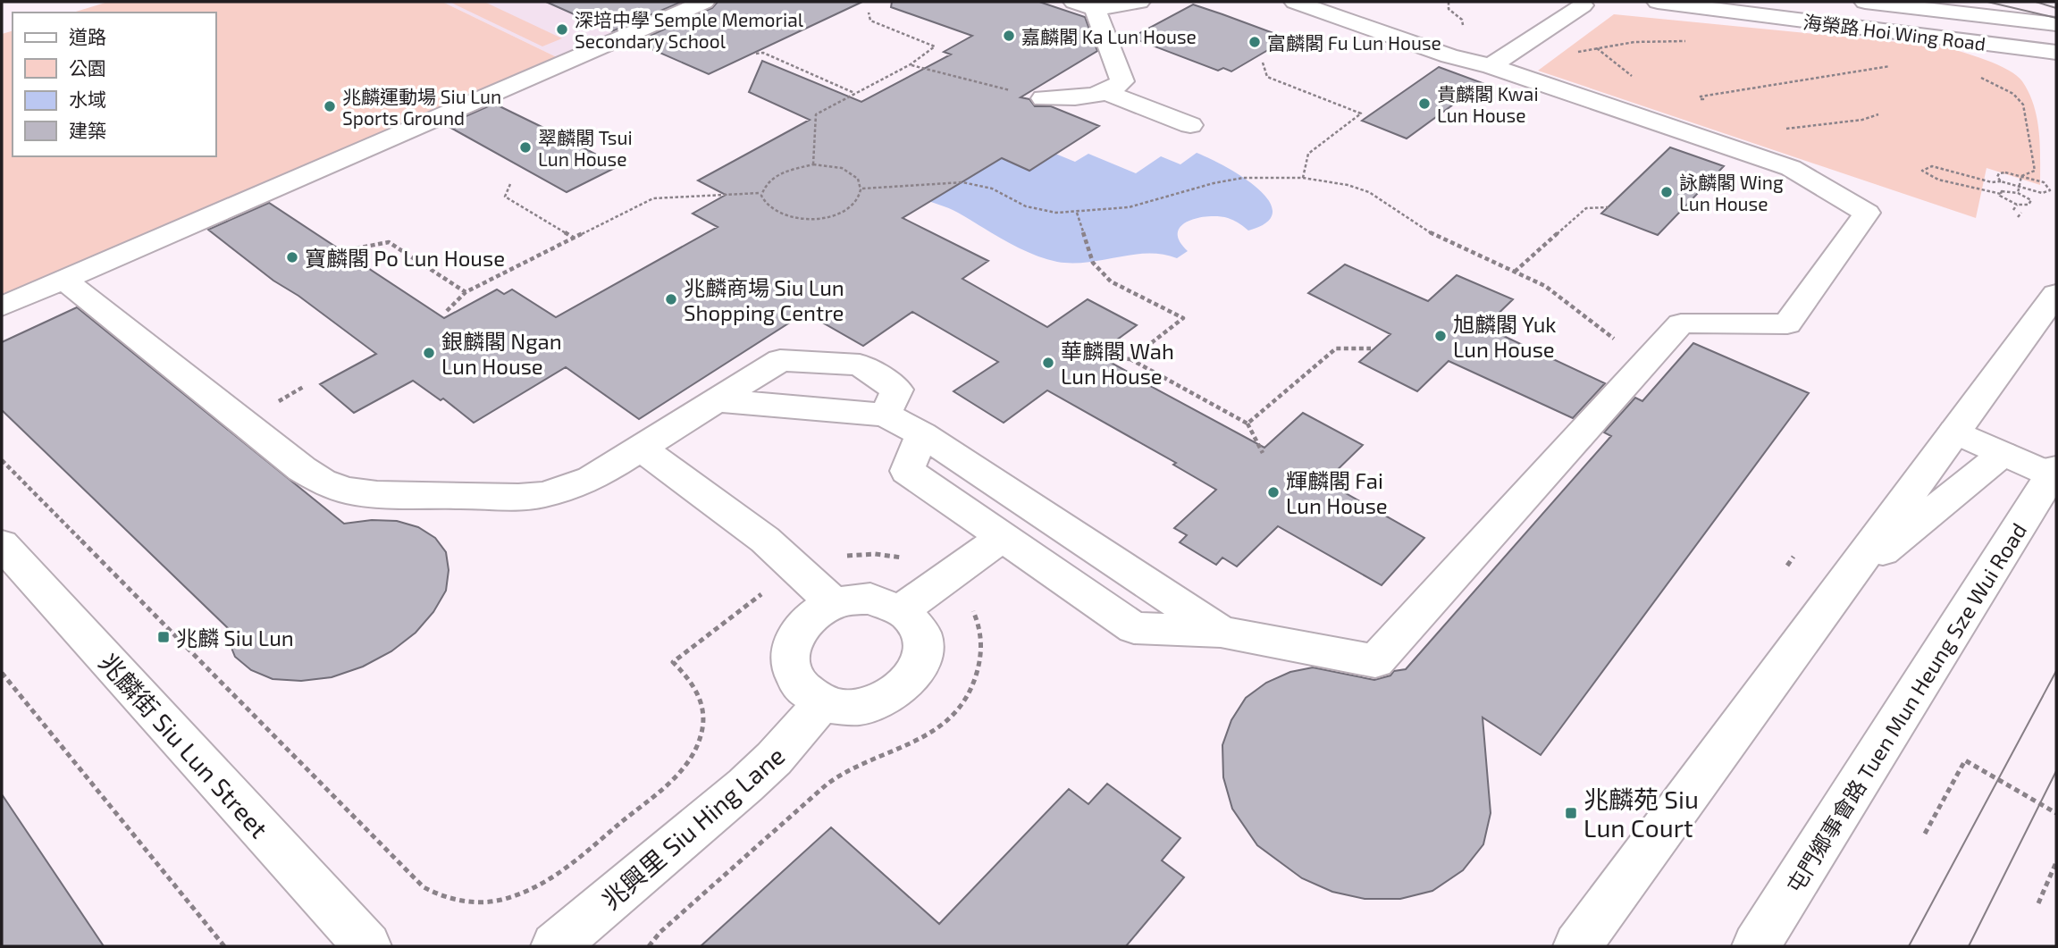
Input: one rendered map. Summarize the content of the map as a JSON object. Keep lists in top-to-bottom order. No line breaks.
{"streets":{"main road":["海榮路 Hoi Wing Road","屯門鄉事會路 Tuen Mun Heung Sze Wui Road","兆麟街 Siu Lun Street","兆興里 Siu Hing Lane"]},"places":{"other":["深培中學 Semple Memorial Secondary School","嘉麟閣 Ka Lun House","富麟閣 Fu Lun House","貴麟閣 Kwai Lun House","兆麟運動場 Siu Lun Sports Ground","翠麟閣 Tsui Lun House","詠麟閣 Wing Lun House","寶麟閣 Po Lun House","兆麟商場 Siu Lun Shopping Centre","旭麟閣 Yuk Lun House","銀麟閣 Ngan Lun House","華麟閣 Wah Lun House","輝麟閣 Fai Lun House"],"transit":["兆麟 Siu Lun","兆麟苑 Siu Lun Court"]},"legend":["道路","公園","水域","建築"]}
